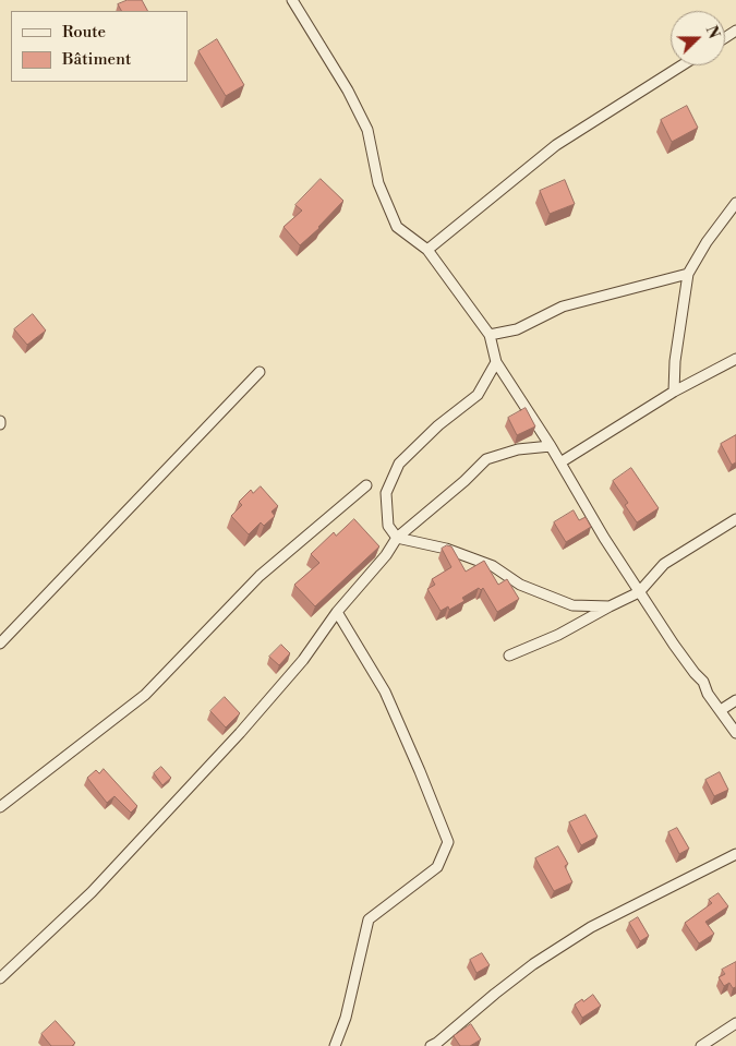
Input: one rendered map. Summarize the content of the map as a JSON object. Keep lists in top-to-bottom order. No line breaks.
{"legend":["Route","Bâtiment"],"north":"right"}
